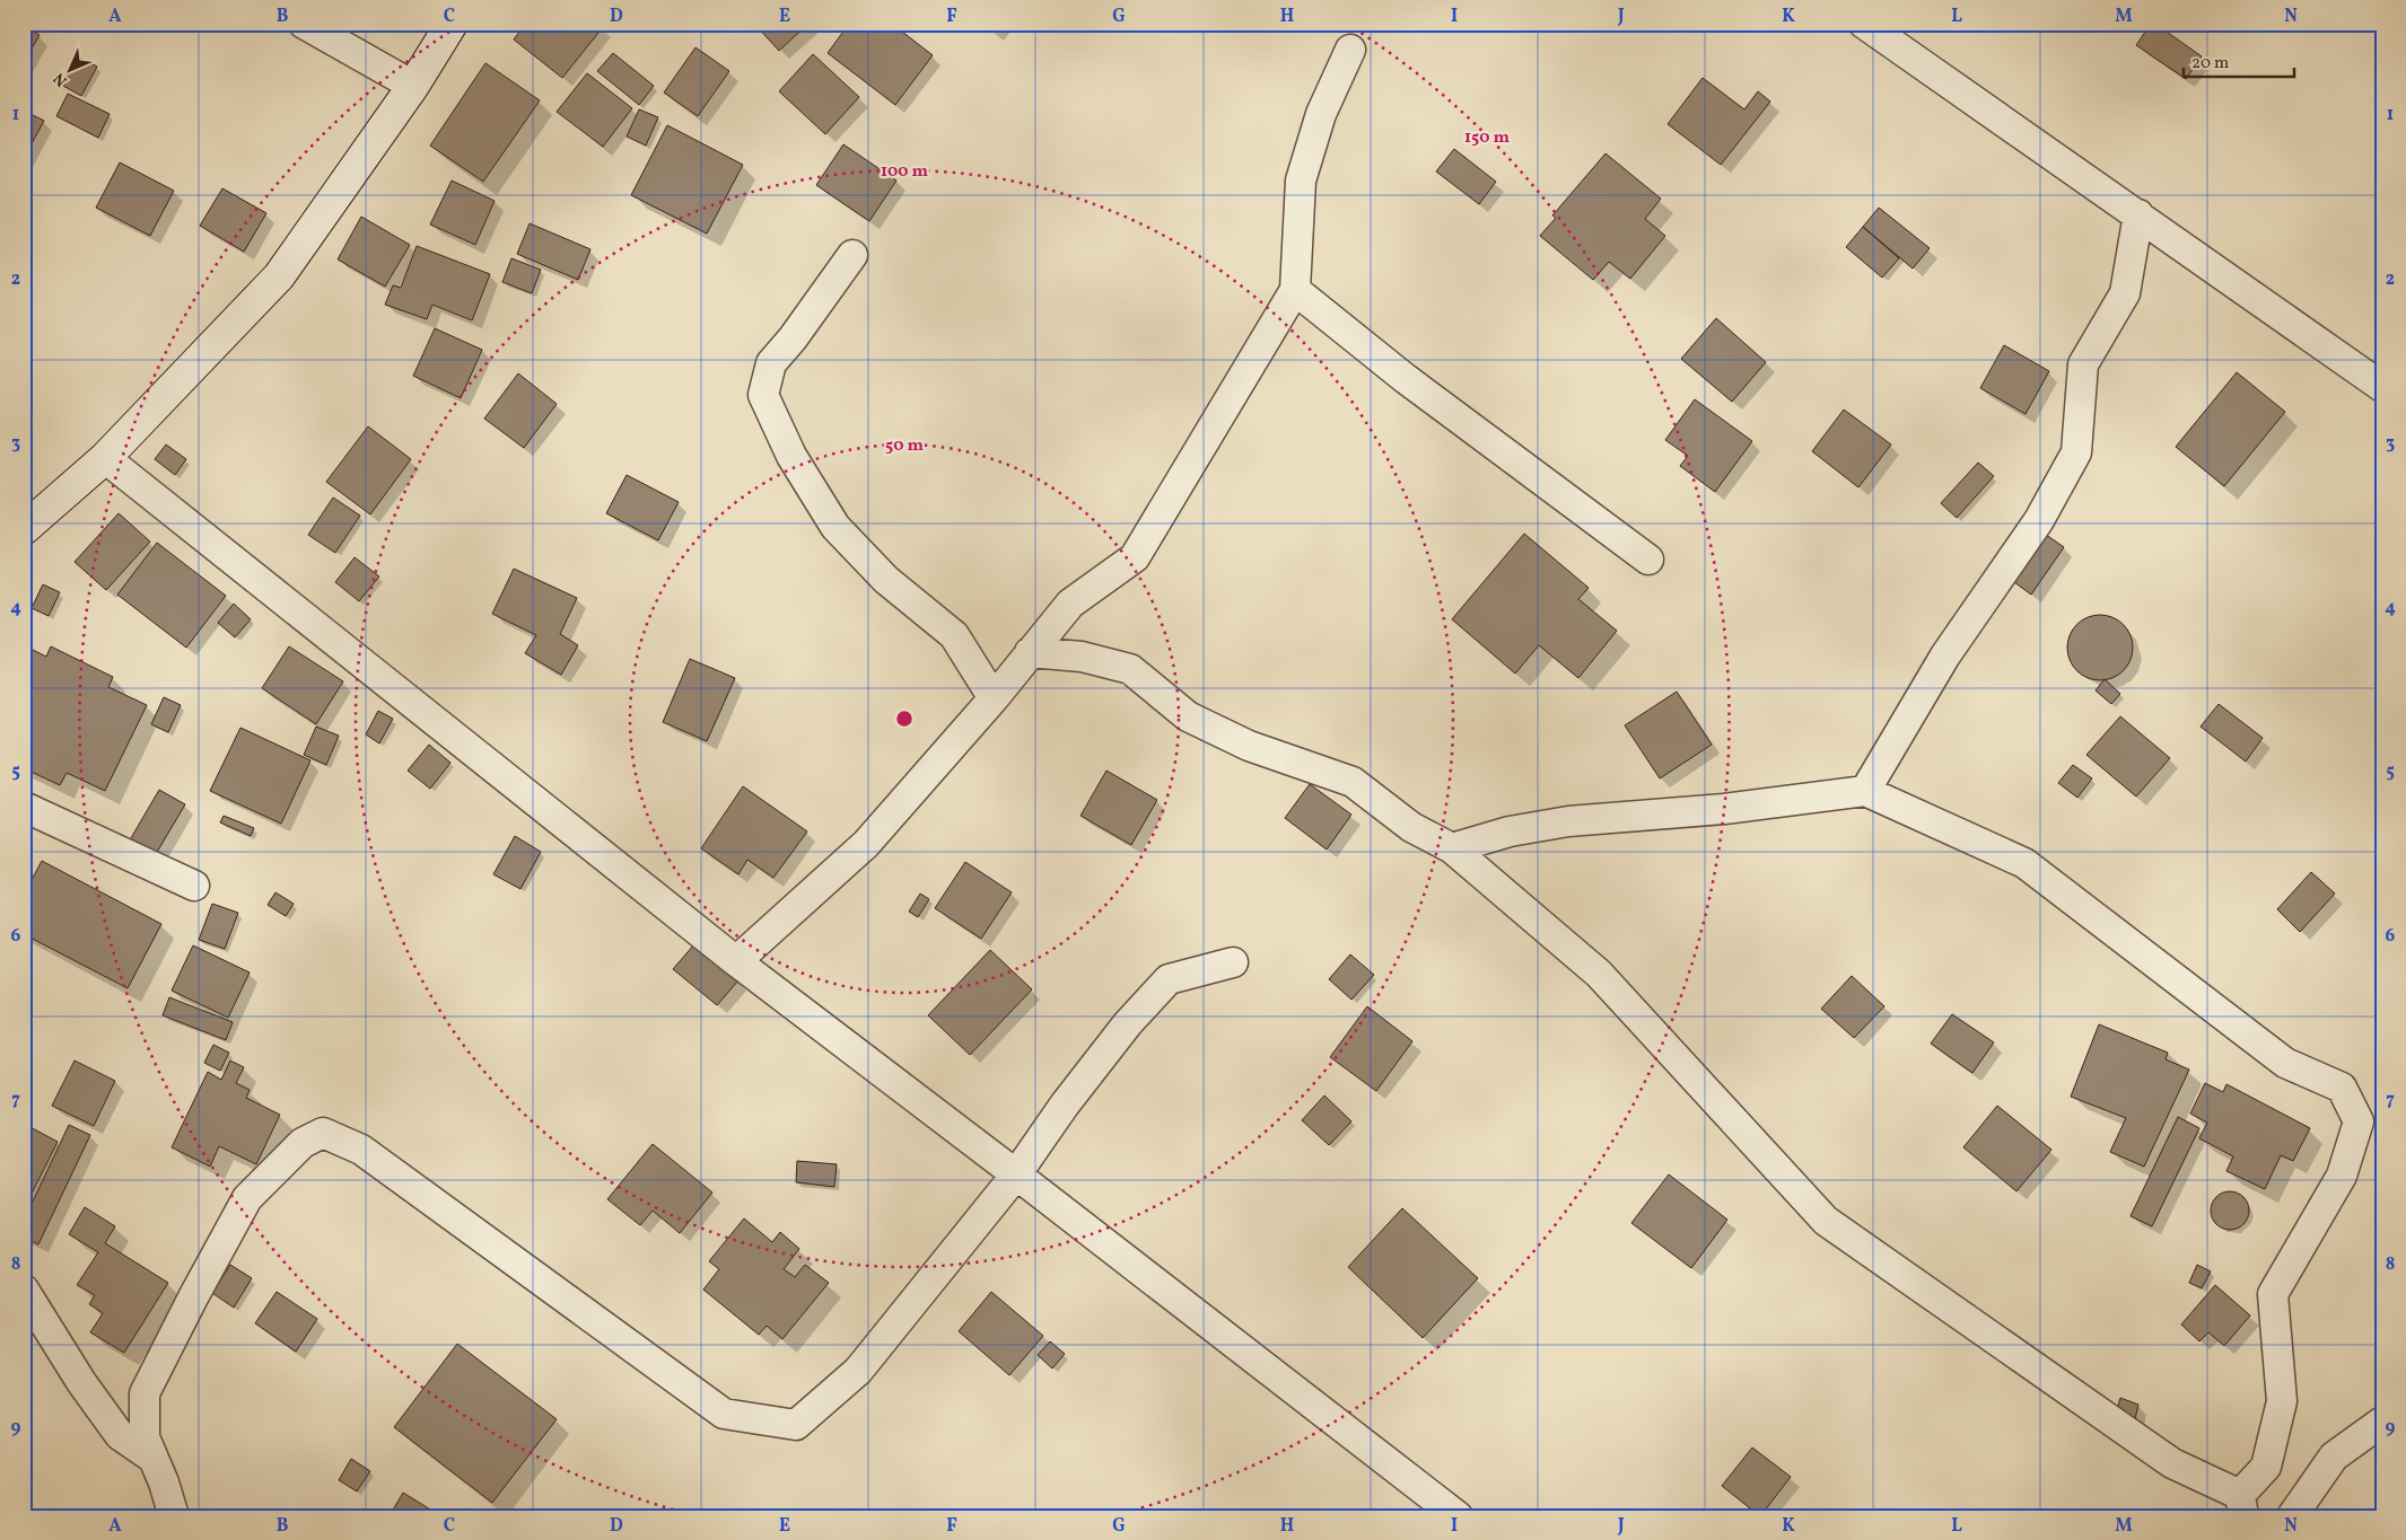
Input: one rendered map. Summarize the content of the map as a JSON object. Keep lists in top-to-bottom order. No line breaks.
{"scale_bar":"20 m","north":"bottom left","grid":{"columns":["A","B","C","D","E","F","G","H","I","J","K","L","M","N"],"rows":["1","2","3","4","5","6","7","8","9"]},"rings":["150 m","100 m","50 m"]}
